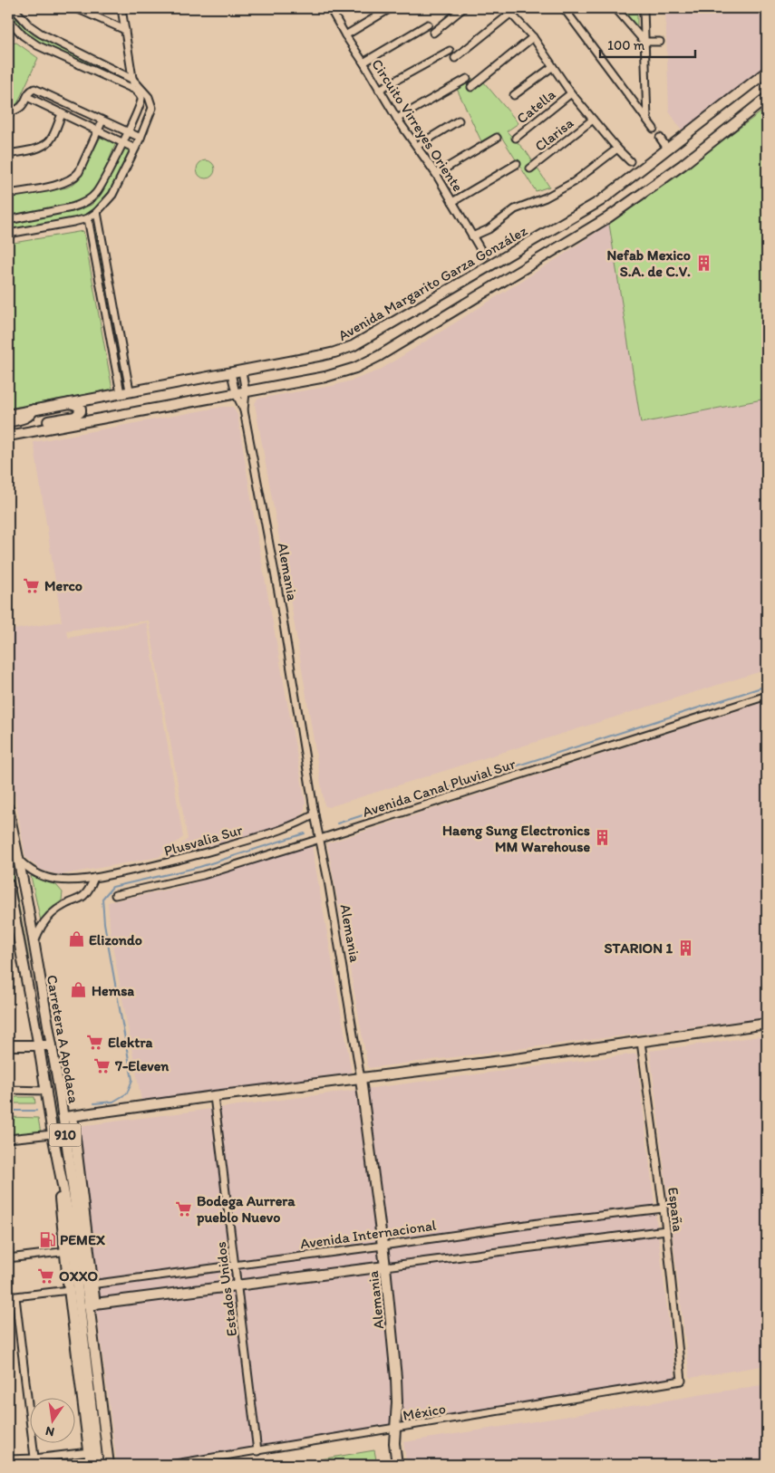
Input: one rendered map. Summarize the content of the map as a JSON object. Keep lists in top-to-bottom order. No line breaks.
{"streets":{"main road":["Avenida Margarito Garza González","Alemania","Carretera A Apodaca","910"],"street":["Catella","Circuito Virreyes Oriente","Clarisa","Avenida Canal Pluvial Sur","Plusvalia Sur","España","Avenida Internacional","Estados Unidos","México"]},"crossings":[["Avenida Margarito Garza González","Alemania"],["Alemania","Avenida Canal Pluvial Sur"],["Alemania","Plusvalia Sur"],["Alemania","Avenida Internacional"],["Alemania","México"],["Plusvalia Sur","Carretera A Apodaca"],["Carretera A Apodaca","Avenida Internacional"],["España","Avenida Internacional"],["España","México"],["Avenida Internacional","Estados Unidos"],["Estados Unidos","México"]],"places":{"building":["Nefab Mexico S.A. de C.V.","Haeng Sung Electronics MM Warehouse","STARION 1"],"supermarket":["Merco","Elektra","7-Eleven","Bodega Aurrera pueblo Nuevo","OXXO"],"shop":["Elizondo","Hemsa"],"fuel station":["PEMEX"]},"scale_bar":"100 m","north":"bottom"}
